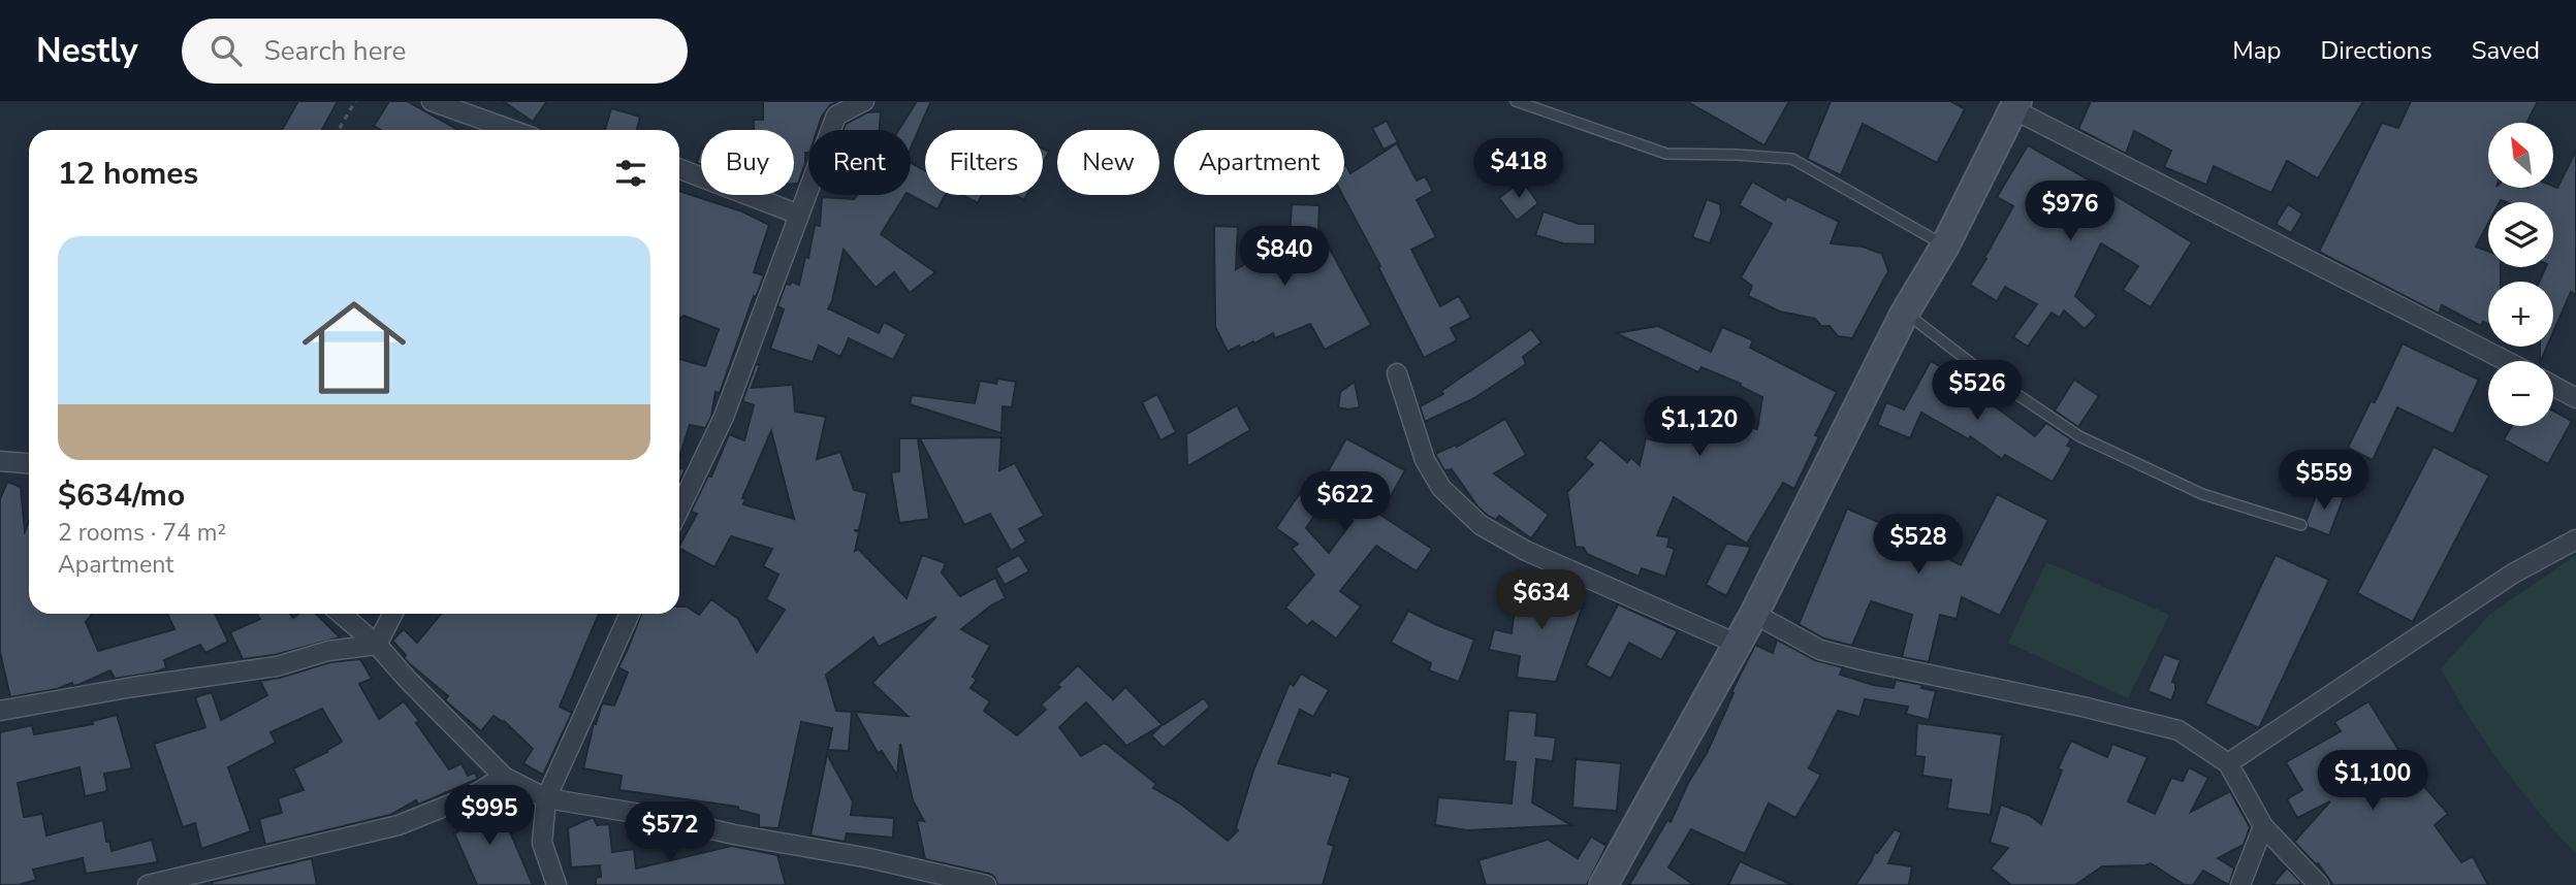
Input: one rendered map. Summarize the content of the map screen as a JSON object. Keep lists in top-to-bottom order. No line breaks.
{"north":"top left","page":{"header":"Nestly","search":"Search here","nav":["Map","Directions","Saved"],"map_buttons":["+","−"],"chip":["Buy","Rent","Filters","New","Apartment"],"heading":"12 homes","price":["$418","$976","$840","$526","$1,120","$559","$622","$528","$634","$1,100","$995","$572"],"list":[{"name":"$634/mo","note":"2 rooms · 74 m² · Apartment"}]}}
